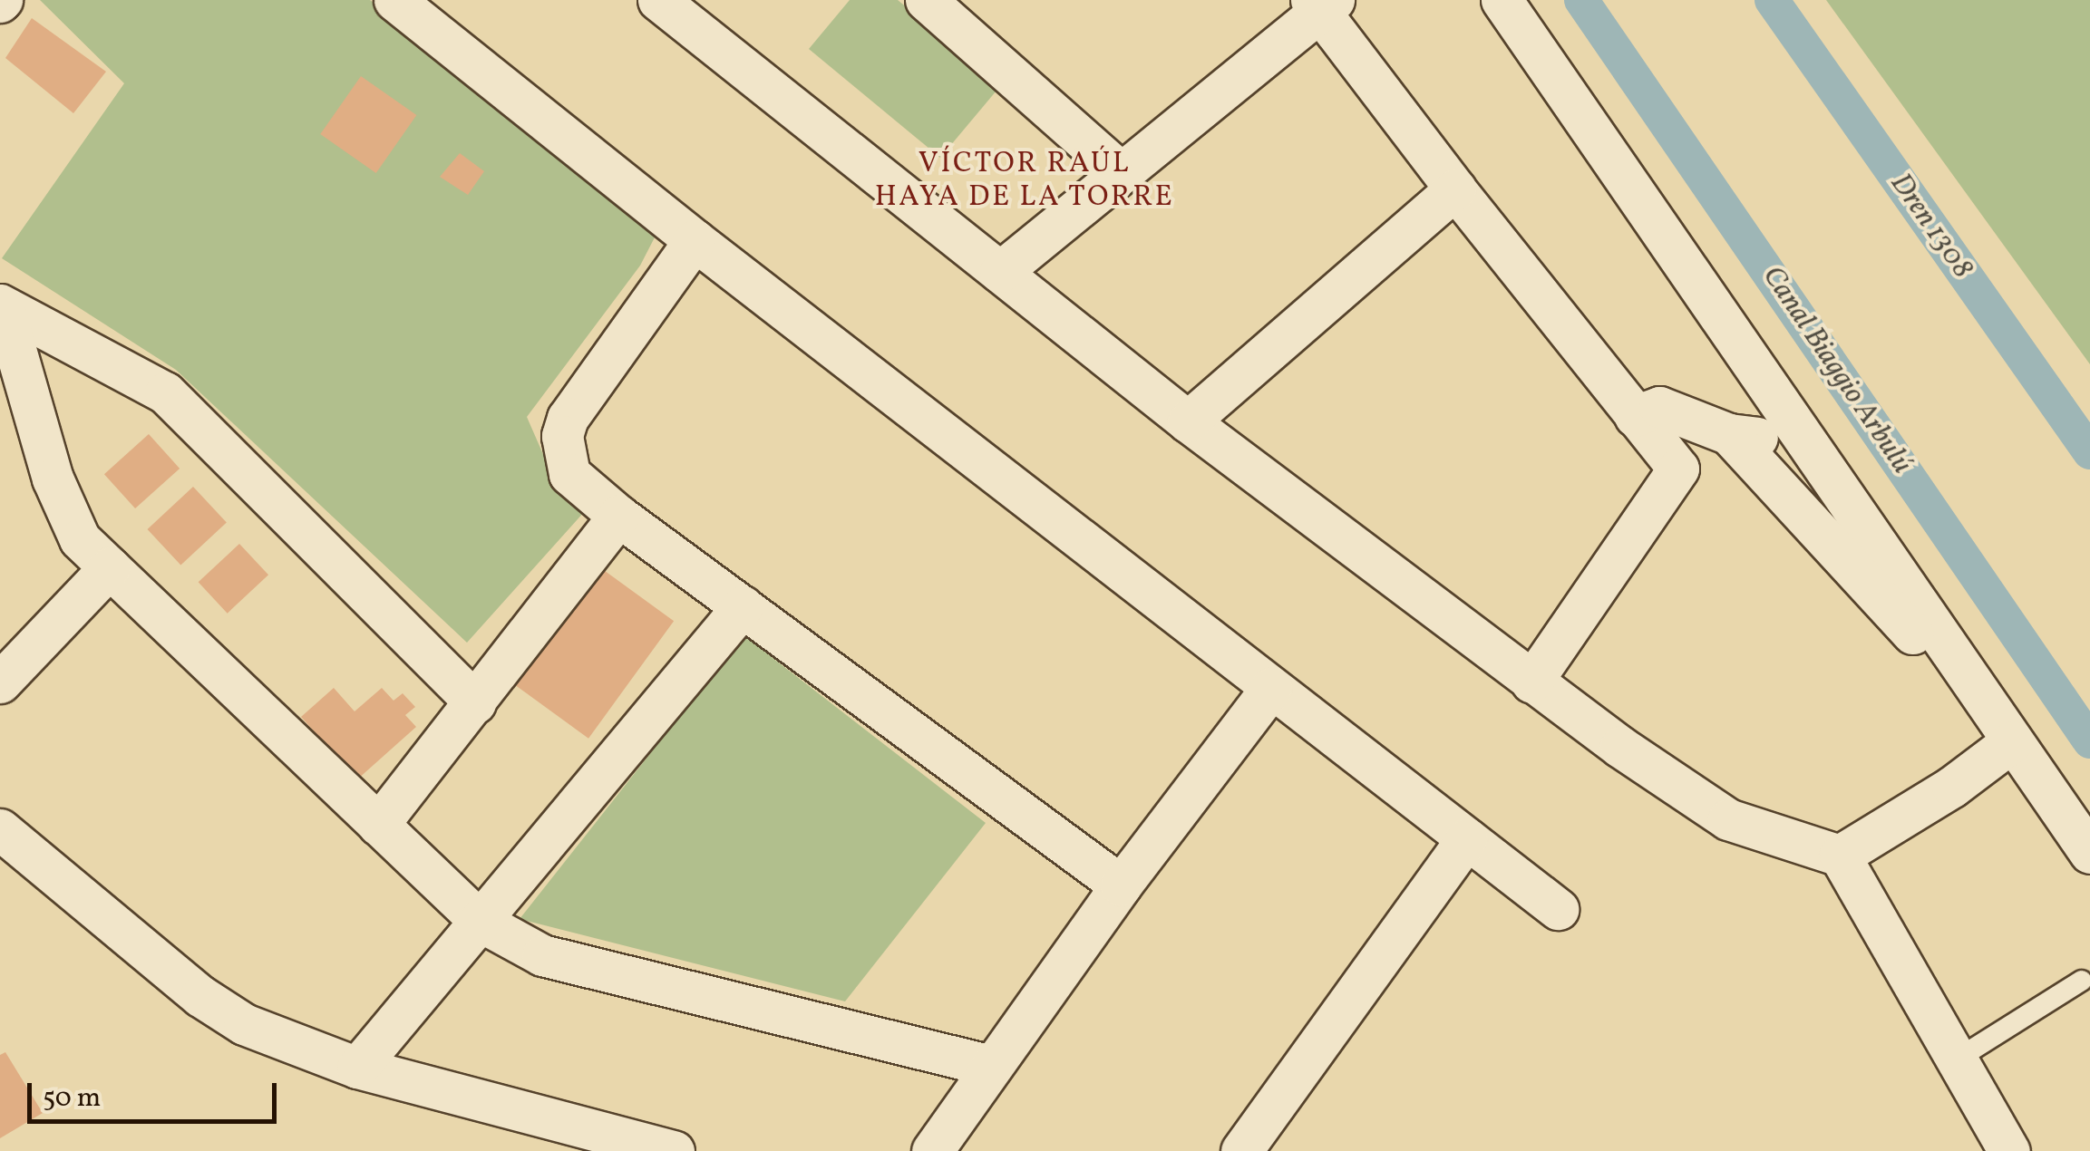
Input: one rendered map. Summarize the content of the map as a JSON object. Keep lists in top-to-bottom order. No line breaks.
{"districts":["VÍCTOR RAÚL HAYA DE LA TORRE"],"water":["Dren 1308","Canal Biaggio Arbulú"],"scale_bar":"50 m"}
